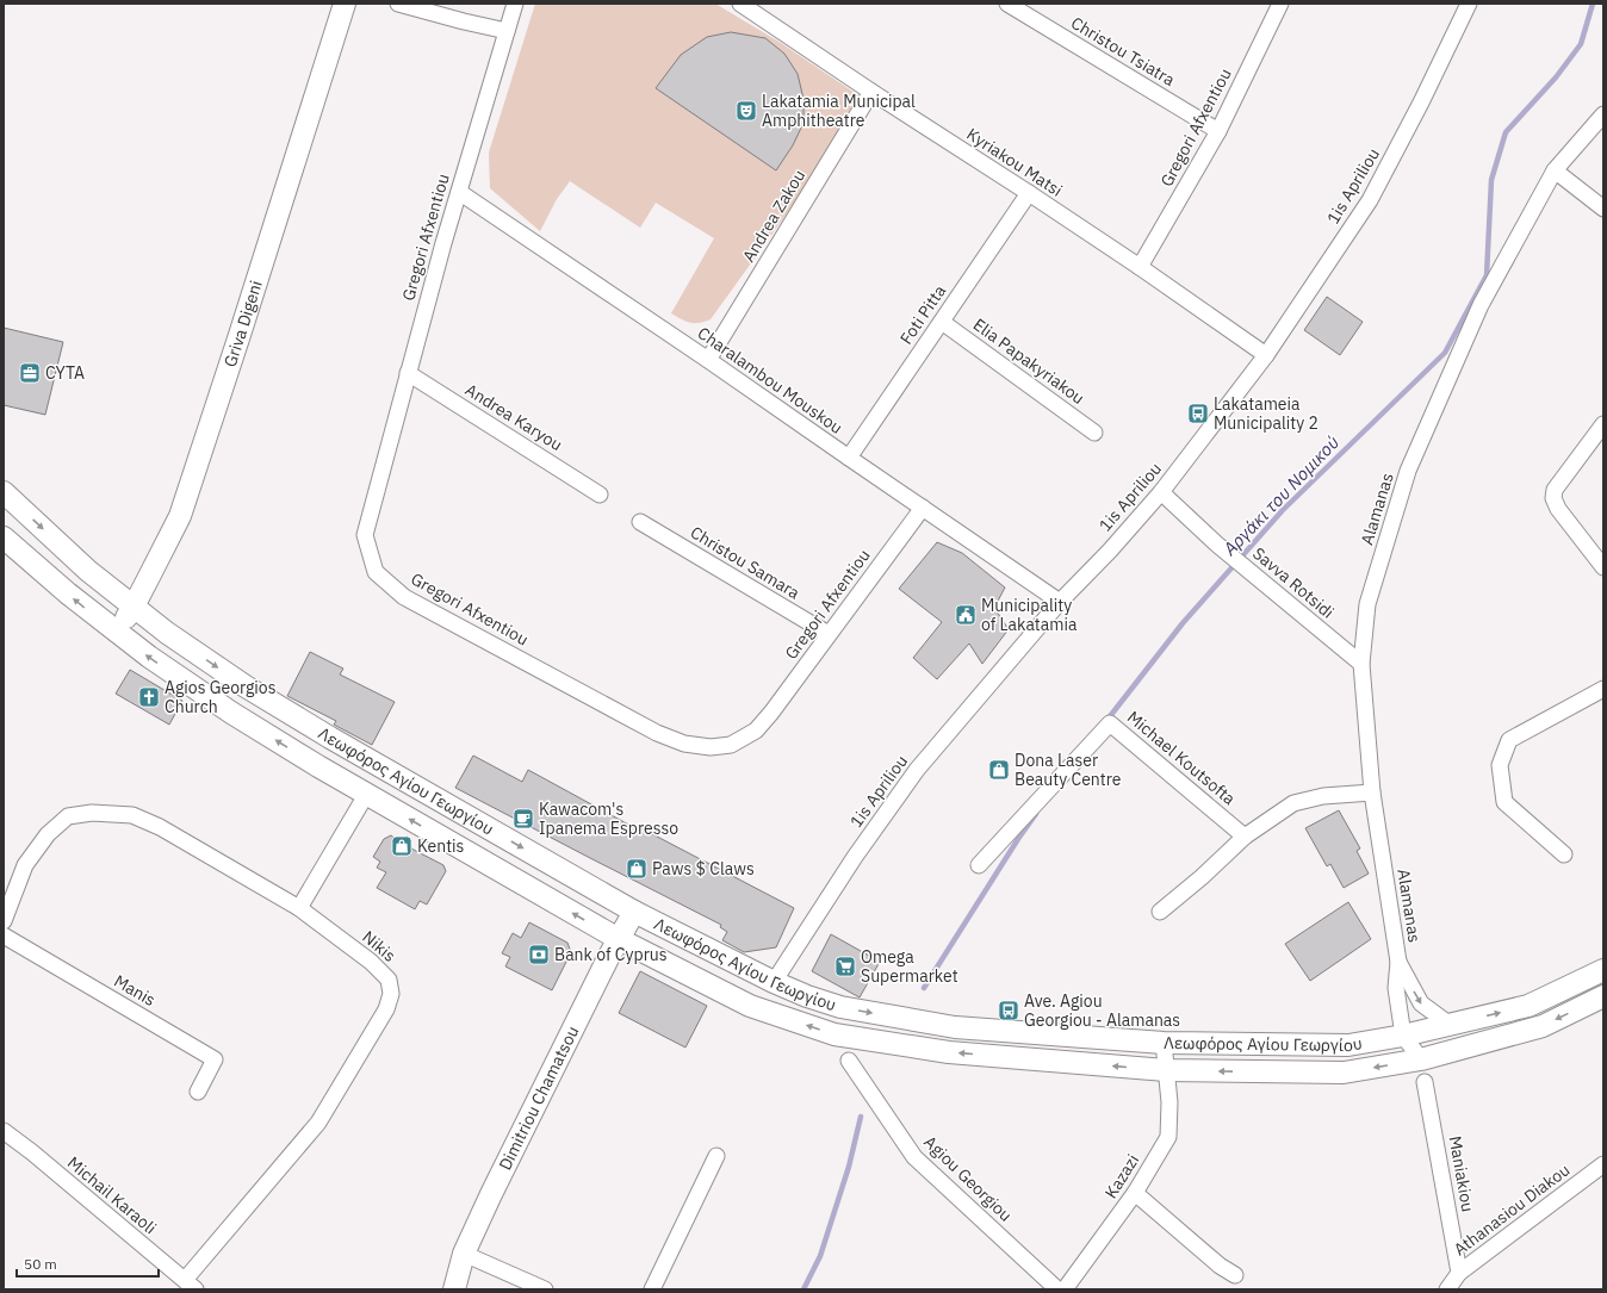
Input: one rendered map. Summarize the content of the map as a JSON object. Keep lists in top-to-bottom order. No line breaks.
{"streets":{"main road":["Griva Digeni","Λεωφόρος Αγίου Γεωργίου","Dimitriou Chamatsou"],"street":["Christou Tsiatra","Gregori Afxentiou","Kyriakou Matsi","1is Apriliou","Andrea Zakou","Foti Pitta","Elia Papakyriakou","Charalambou Mouskou","Andrea Karyou","Alamanas","Christou Samara","Savva Rotsidi","Michael Koutsofta","Nikis","Manis","Maniakiou","Kazazi","Agiou Georgiou","Michail Karaoli","Athanasiou Diakou"]},"crossings":[["Christou Tsiatra","Gregori Afxentiou"],["Gregori Afxentiou","Kyriakou Matsi"],["Gregori Afxentiou","Charalambou Mouskou"],["Gregori Afxentiou","Andrea Karyou"],["Gregori Afxentiou","Christou Samara"],["Kyriakou Matsi","1is Apriliou"],["Kyriakou Matsi","Andrea Zakou"],["Kyriakou Matsi","Foti Pitta"],["1is Apriliou","Charalambou Mouskou"],["1is Apriliou","Savva Rotsidi"],["1is Apriliou","Λεωφόρος Αγίου Γεωργίου"],["Andrea Zakou","Charalambou Mouskou"],["Foti Pitta","Elia Papakyriakou"],["Foti Pitta","Charalambou Mouskou"],["Griva Digeni","Λεωφόρος Αγίου Γεωργίου"],["Alamanas","Savva Rotsidi"],["Alamanas","Λεωφόρος Αγίου Γεωργίου"],["Λεωφόρος Αγίου Γεωργίου","Dimitriou Chamatsou"],["Λεωφόρος Αγίου Γεωργίου","Kazazi"],["Nikis","Michail Karaoli"],["Maniakiou","Athanasiou Diakou"]],"water":["Αργάκι του Νομικού"],"places":{"theatre":["Lakatamia Municipal Amphitheatre"],"office":["CYTA"],"bus stop":["Lakatameia Municipality 2","Ave. Agiou Georgiou - Alamanas"],"public building":["Municipality of Lakatamia"],"church":["Agios Georgios Church"],"shop":["Dona Laser Beauty Centre","Kentis","Paws $ Claws"],"cafe":["Kawacom's Ipanema Espresso"],"bank":["Bank of Cyprus"],"supermarket":["Omega Supermarket"]},"scale_bar":"50 m"}
